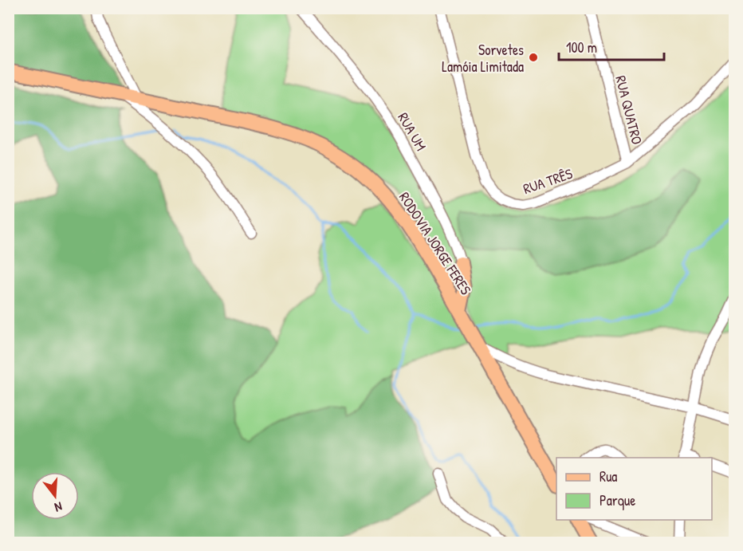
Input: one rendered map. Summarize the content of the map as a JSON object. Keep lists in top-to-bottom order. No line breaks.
{"streets":{"main road":["RODOVIA JORGE FERES"],"street":["RUA QUATRO","RUA UM","RUA TRÊS"]},"crossings":[["RUA QUATRO","RUA TRÊS"]],"places":["Sorvetes Lamóia Limitada"],"legend":["Rua","Parque"],"scale_bar":"100 m","north":"bottom"}
